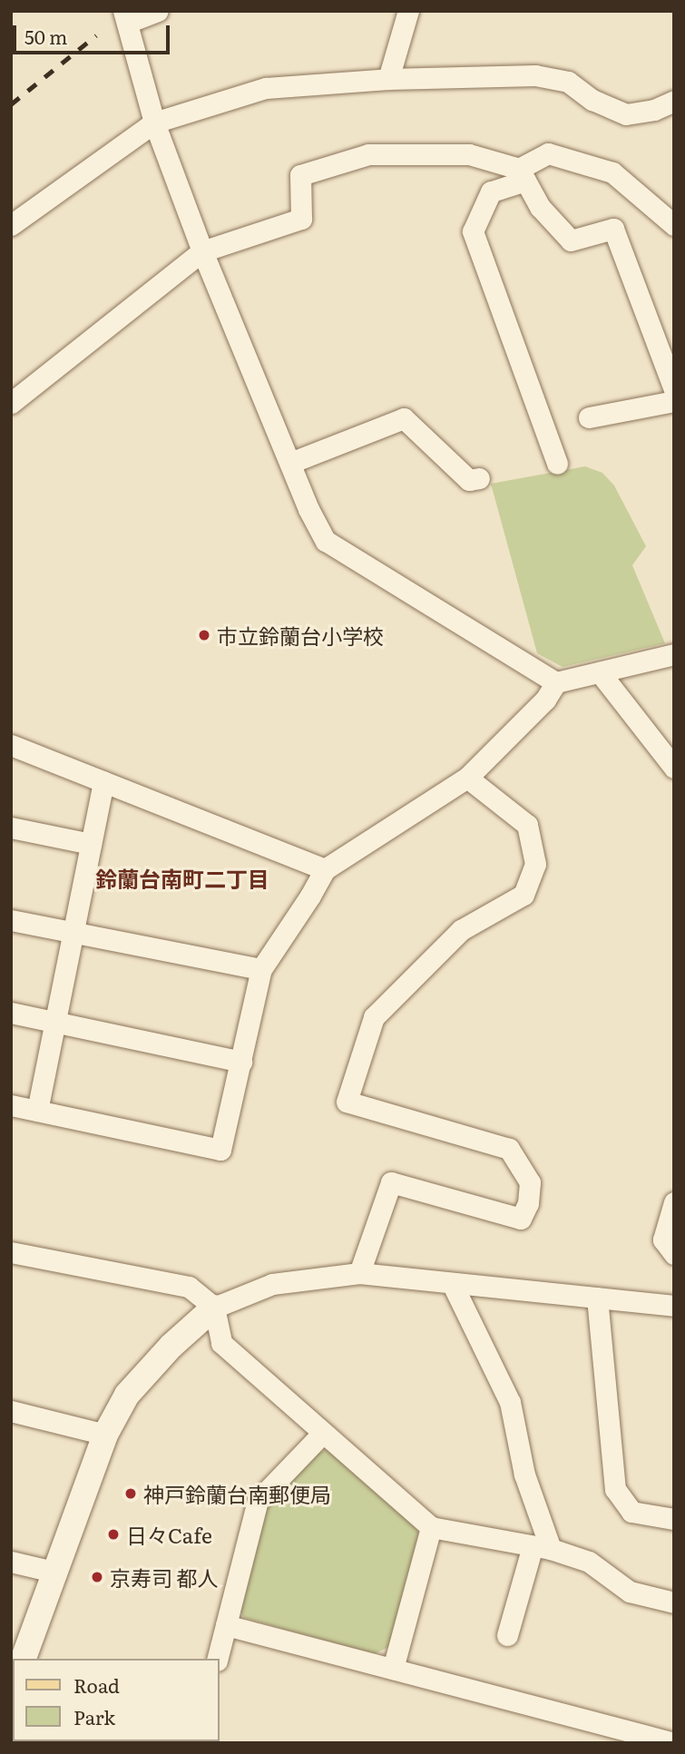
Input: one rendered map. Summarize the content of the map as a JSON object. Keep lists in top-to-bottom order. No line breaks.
{"districts":["鈴蘭台南町二丁目"],"places":["市立鈴蘭台小学校","神戸鈴蘭台南郵便局","日々Cafe","京寿司 都人"],"legend":["Road","Park"],"scale_bar":"50 m"}
